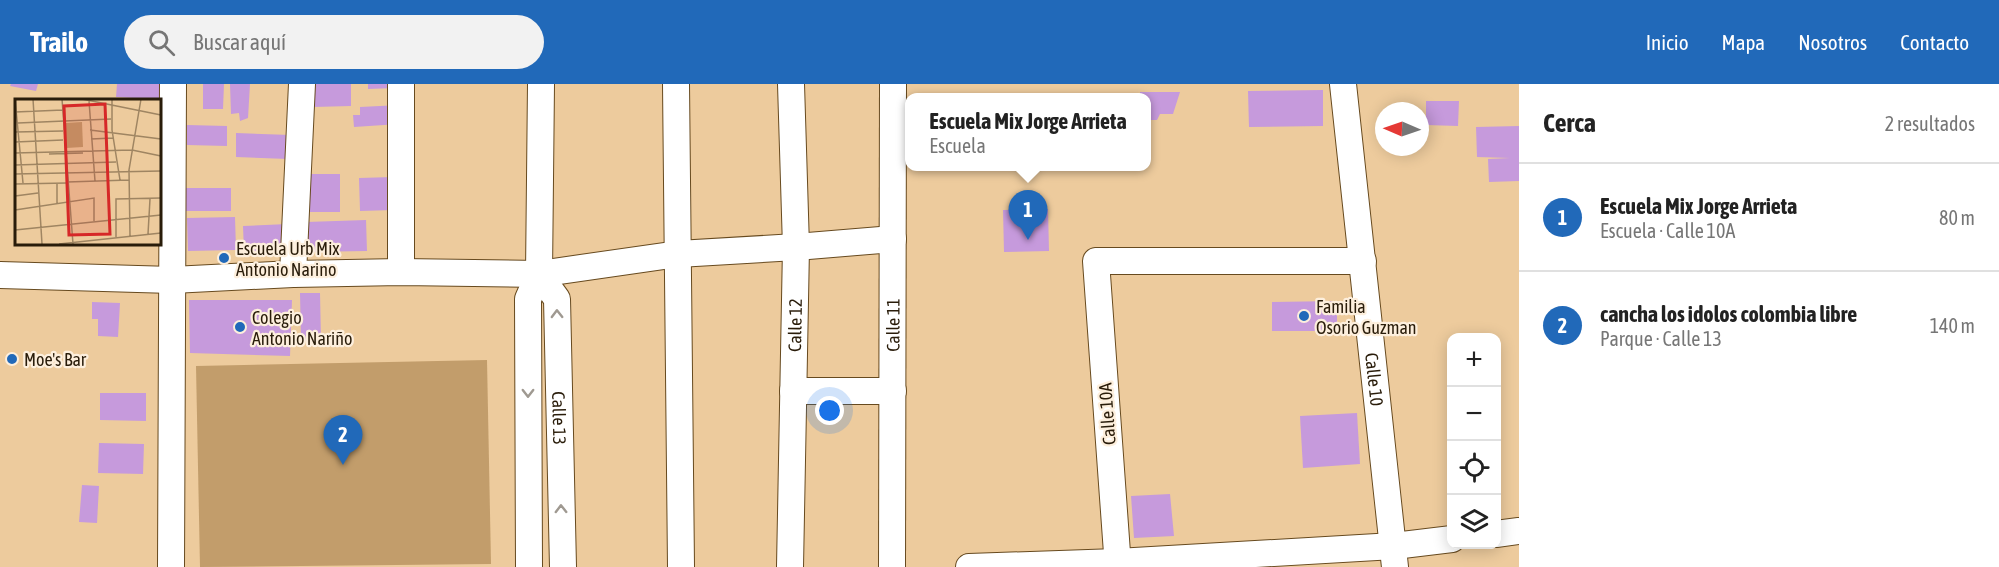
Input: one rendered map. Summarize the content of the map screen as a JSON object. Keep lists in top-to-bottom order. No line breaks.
{"streets":{"street":["Calle 12","Calle 11","Calle 10","Calle 10A","Calle 13"]},"crossings":[["Calle 10","Calle 10A"]],"places":["Escuela Urb Mix Antonio Narino","Familia Osorio Guzman","Colegio Antonio Nariño","Moe's Bar"],"north":"left","page":{"header":"Trailo","search":"Buscar aquí","nav":["Inicio","Mapa","Nosotros","Contacto"],"heading":["Cerca","2 resultados"],"popup":["Escuela Mix Jorge Arrieta","Escuela"],"list":[{"mark":"1","name":"Escuela Mix Jorge Arrieta","note":"Escuela · Calle 10A","value":"80 m"},{"mark":"2","name":"cancha los idolos colombia libre","note":"Parque · Calle 13","value":"140 m"}],"pins":["1","2"],"map_buttons":["+","−"]}}
